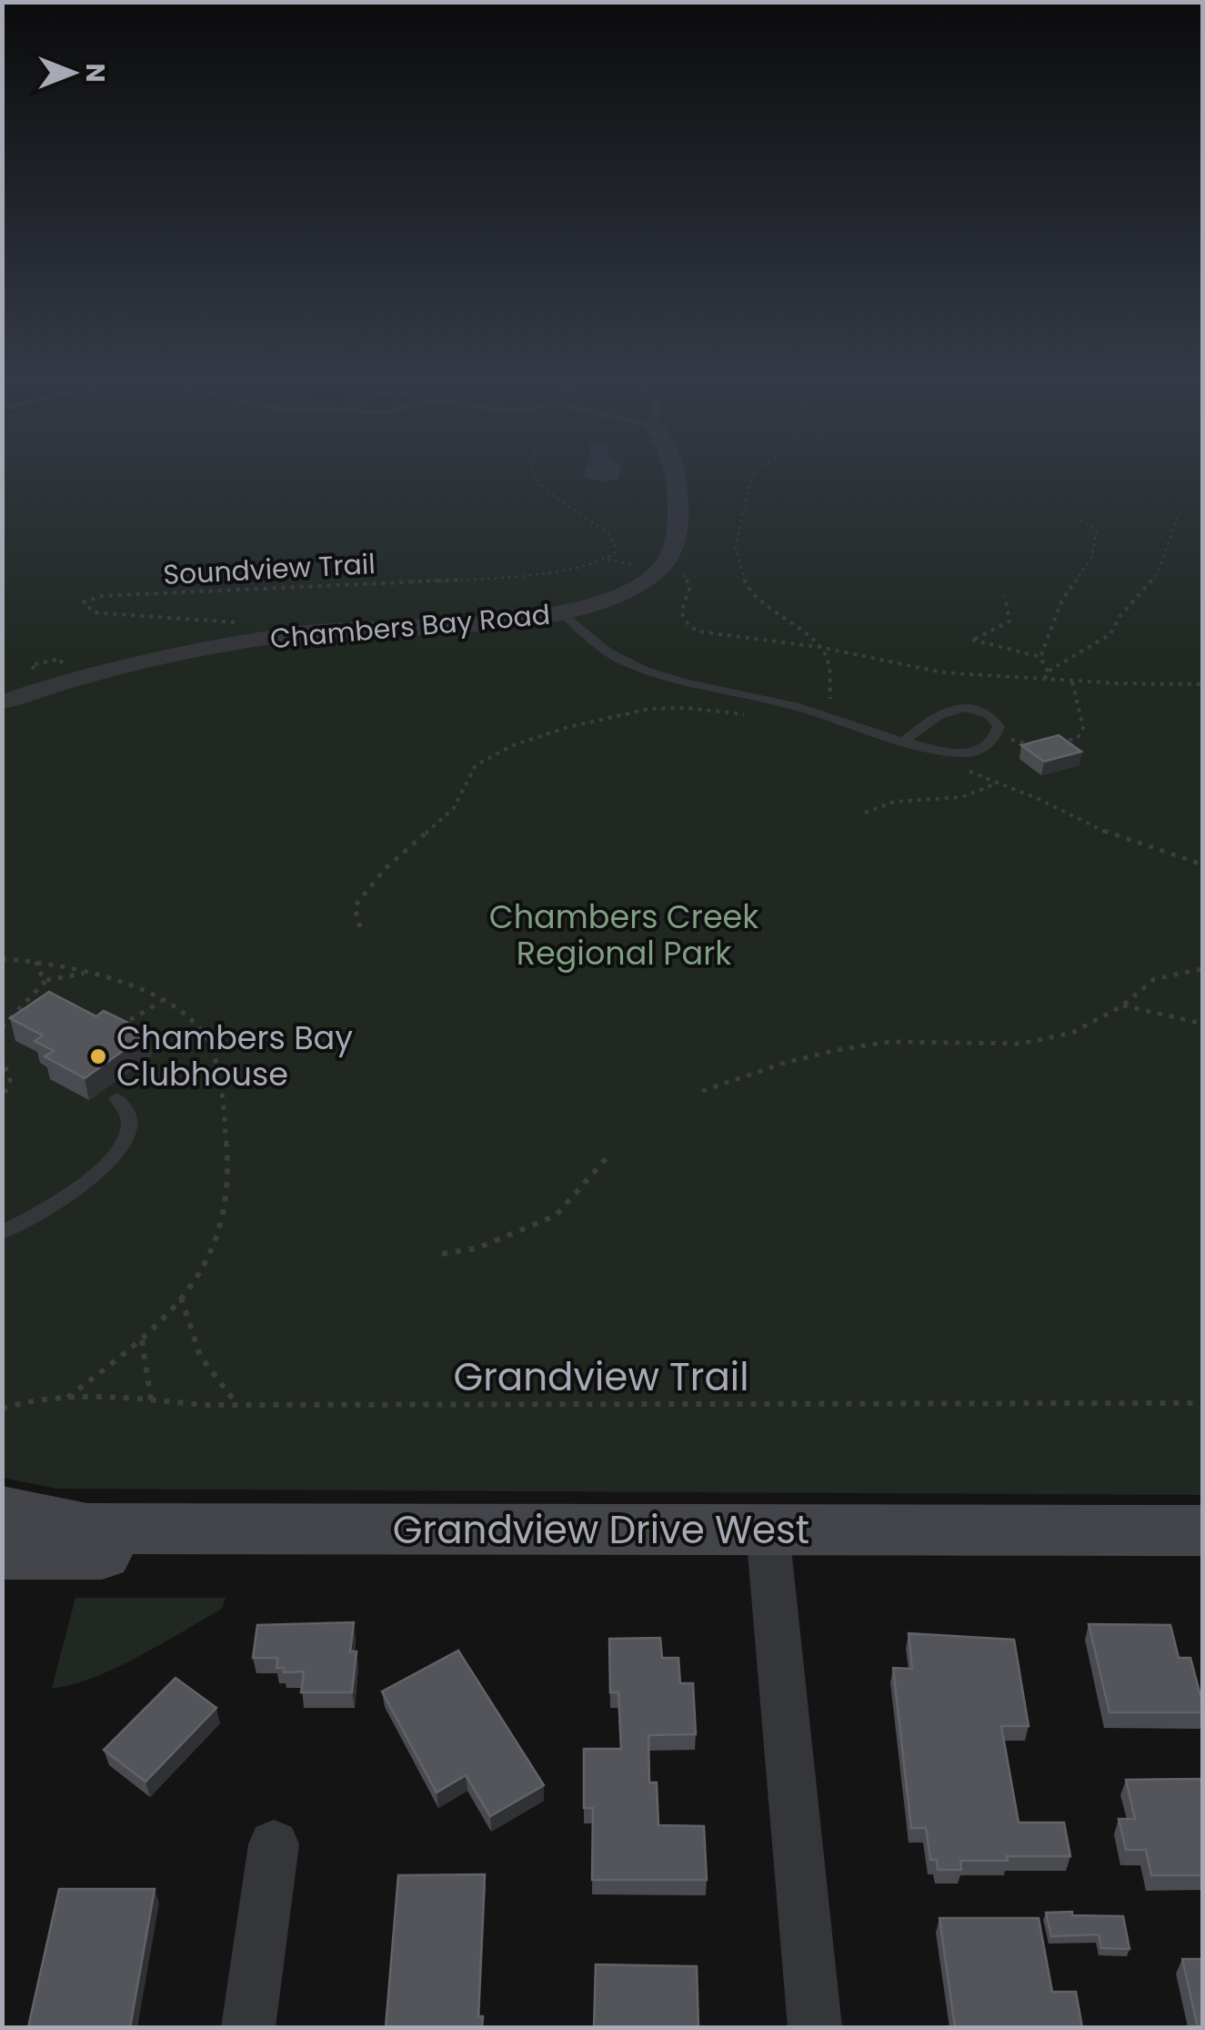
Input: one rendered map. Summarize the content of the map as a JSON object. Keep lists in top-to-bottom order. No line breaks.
{"streets":{"street":["Chambers Bay Road","Grandview Drive West"],"path":["Soundview Trail","Grandview Trail"]},"parks":["Chambers Creek Regional Park"],"places":["Chambers Bay Clubhouse"],"north":"right"}
